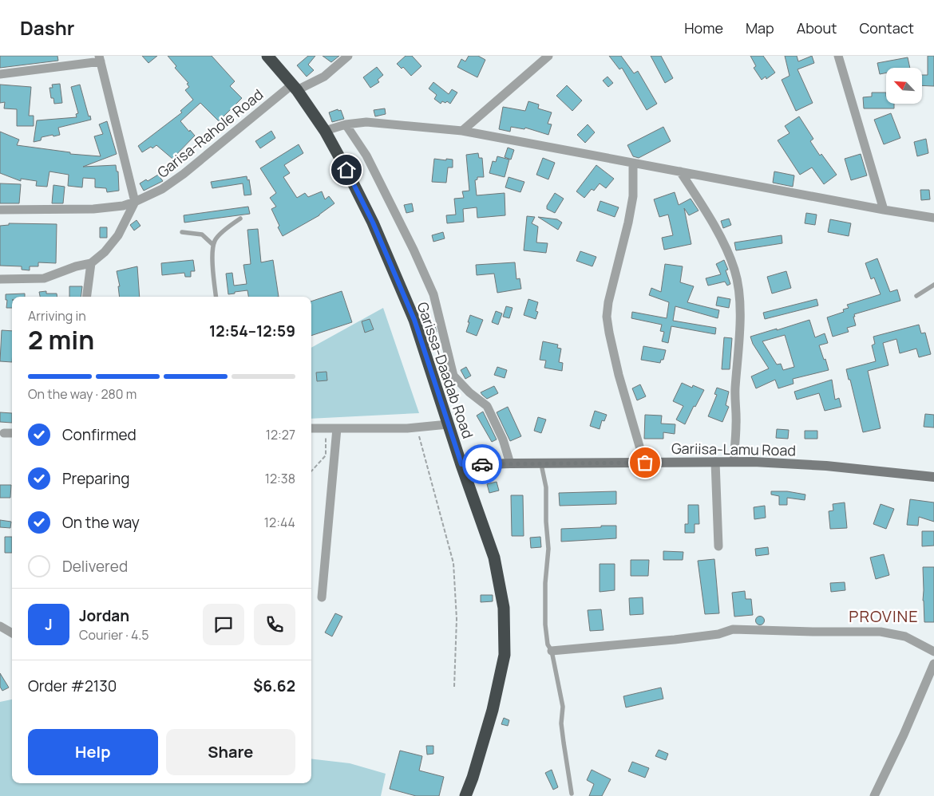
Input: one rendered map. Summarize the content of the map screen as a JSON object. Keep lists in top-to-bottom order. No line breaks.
{"streets":{"highway":["Garissa-Daadab Road"],"street":["Garisa-Rahole Road","Gariisa-Lamu Road"]},"crossings":[["Garisa-Rahole Road","Garissa-Daadab Road"],["Garissa-Daadab Road","Gariisa-Lamu Road"]],"districts":["PROVINE"],"north":"top left","page":{"header":"Dashr","nav":["Home","Map","About","Contact"],"heading":["2 min","Arriving in","12:54–12:59"],"panel":["Jordan","Courier · 4.5","Order #2130","$6.62"],"bar":"On the way · 280 m","list":[["Confirmed","12:27"],["Preparing","12:38"],["On the way","12:44"],"Delivered"],"round":"J","buttons":["Help","Share"]}}
